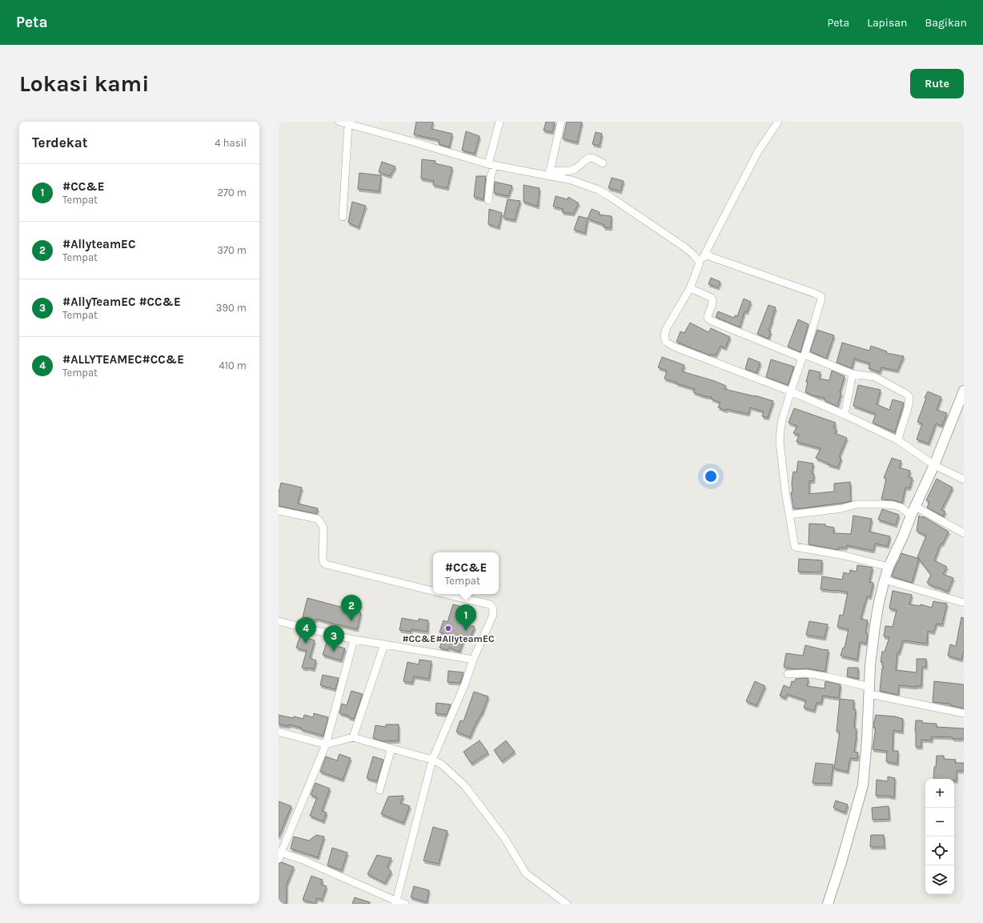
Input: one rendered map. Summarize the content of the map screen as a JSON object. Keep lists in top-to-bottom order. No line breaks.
{"places":["#CC&E#AllyteamEC"],"page":{"header":"Peta","nav":["Peta","Lapisan","Bagikan"],"buttons":"Rute","title":"Lokasi kami","heading":["Terdekat","4 hasil"],"list":[{"mark":"1","name":"#CC&E","note":"Tempat","value":"270 m"},{"mark":"2","name":"#AllyteamEC","note":"Tempat","value":"370 m"},{"mark":"3","name":"#AllyTeamEC #CC&E","note":"Tempat","value":"390 m"},{"mark":"4","name":"#ALLYTEAMEC#CC&E","note":"Tempat","value":"410 m"}],"popup":["#CC&E","Tempat"],"pins":["2","1","4","3"],"map_buttons":["+","−"]}}
